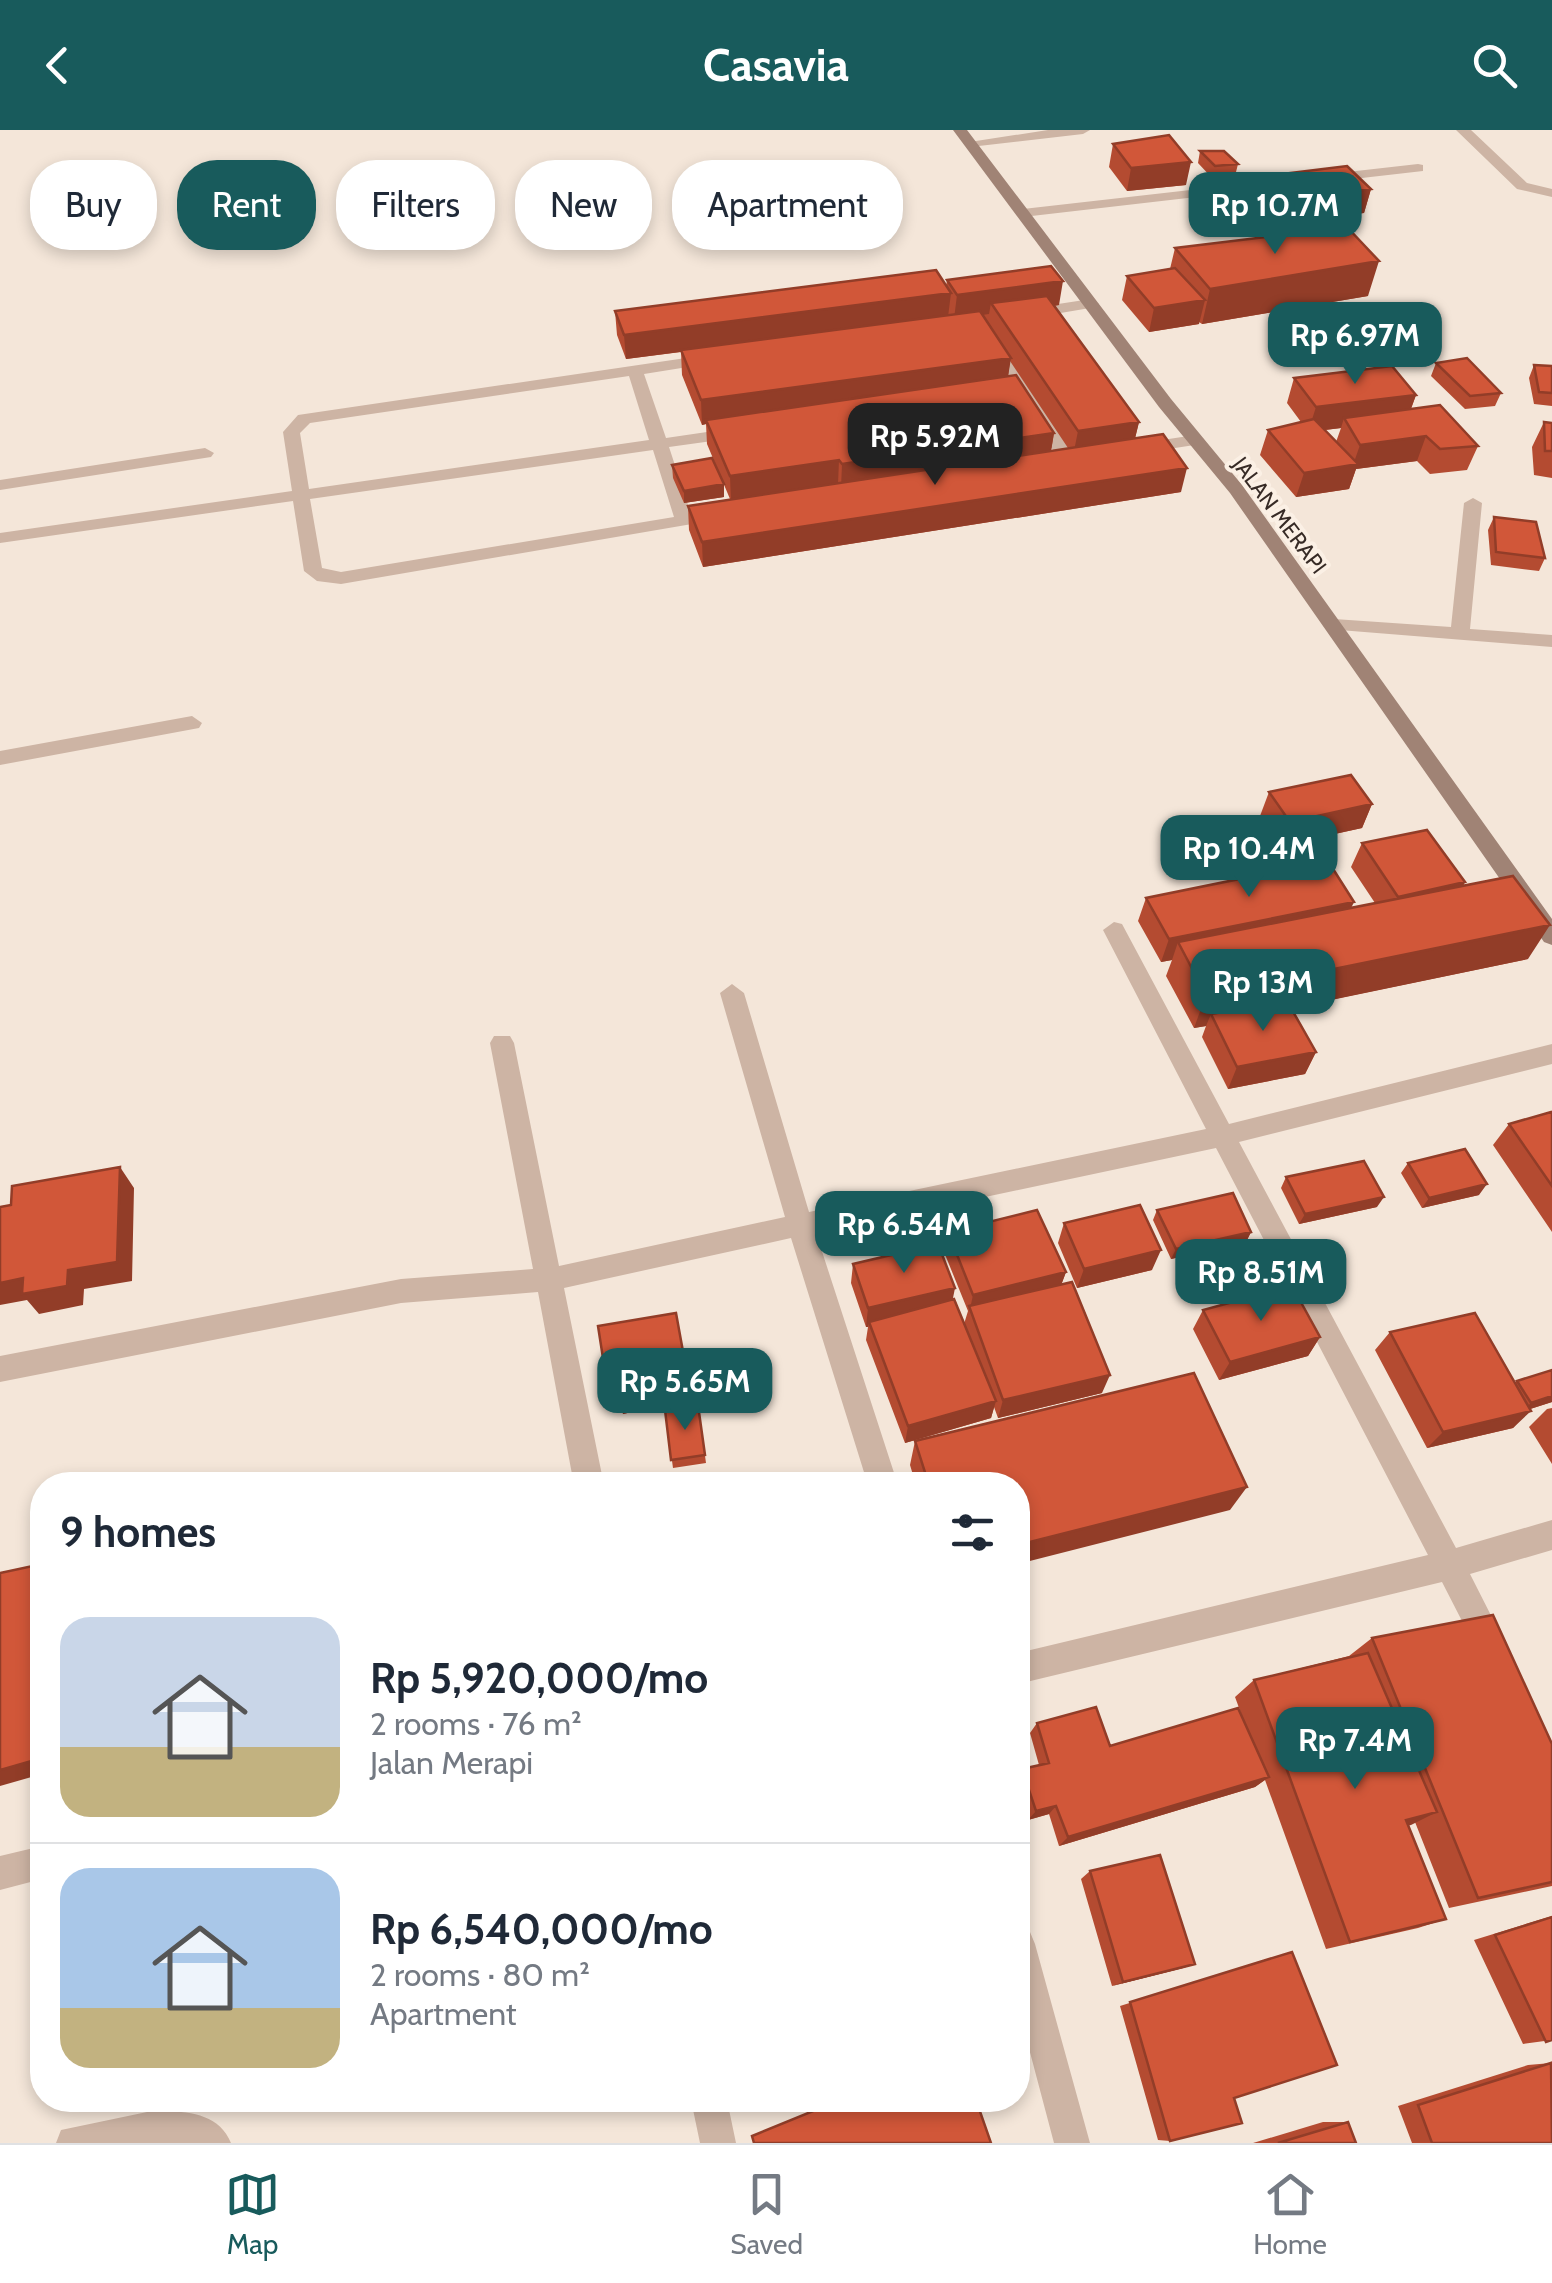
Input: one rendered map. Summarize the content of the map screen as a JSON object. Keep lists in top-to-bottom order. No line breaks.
{"streets":{"street":["JALAN MERAPI"]},"page":{"header":"Casavia","chip":["Buy","Rent","Filters","New","Apartment"],"price":["Rp 10.7M","Rp 6.97M","Rp 5.92M","Rp 10.4M","Rp 13M","Rp 6.54M","Rp 8.51M","Rp 5.65M","Rp 7.4M"],"heading":"9 homes","list":[{"name":"Rp 5,920,000/mo","note":"2 rooms · 76 m² · Jalan Merapi"},{"name":"Rp 6,540,000/mo","note":"2 rooms · 80 m² · Apartment"}],"tabs":["Map","Saved","Home"]}}
